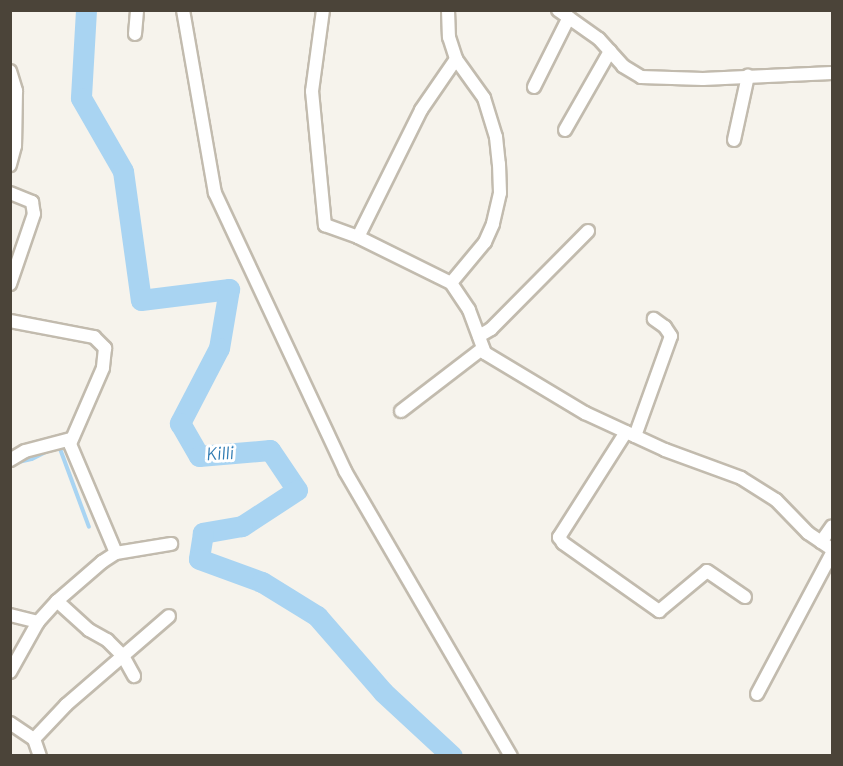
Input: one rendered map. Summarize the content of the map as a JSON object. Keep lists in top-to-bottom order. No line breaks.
{"water":["Killi"]}
